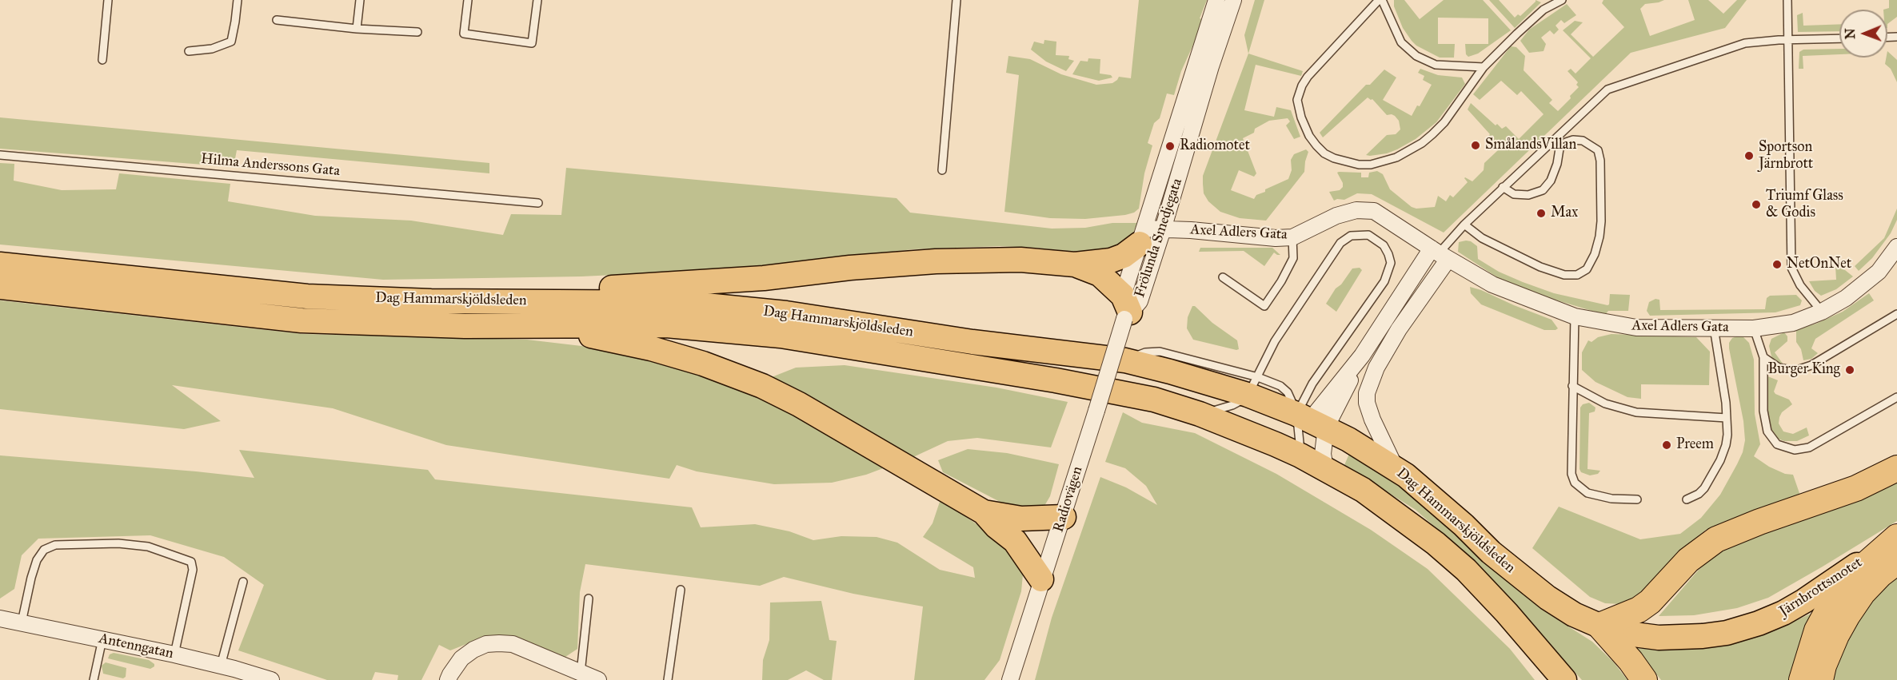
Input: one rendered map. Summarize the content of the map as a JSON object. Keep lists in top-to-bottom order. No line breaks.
{"streets":{"main road":["Dag Hammarskjöldsleden","Järnbrottsmotet"],"street":["Axel Adlers Gata","Frölunda Smedjegata","Radiovägen","Antenngatan"],"lane":["Hilma Anderssons Gata"]},"crossings":[["Axel Adlers Gata","Frölunda Smedjegata"],["Frölunda Smedjegata","Radiovägen"],["Dag Hammarskjöldsleden","Järnbrottsmotet"]],"places":["SmålandsVillan","Radiomotet","Sportson Järnbrott","Triumf Glass & Godis","Max","NetOnNet","Burger King","Preem"],"north":"left"}
